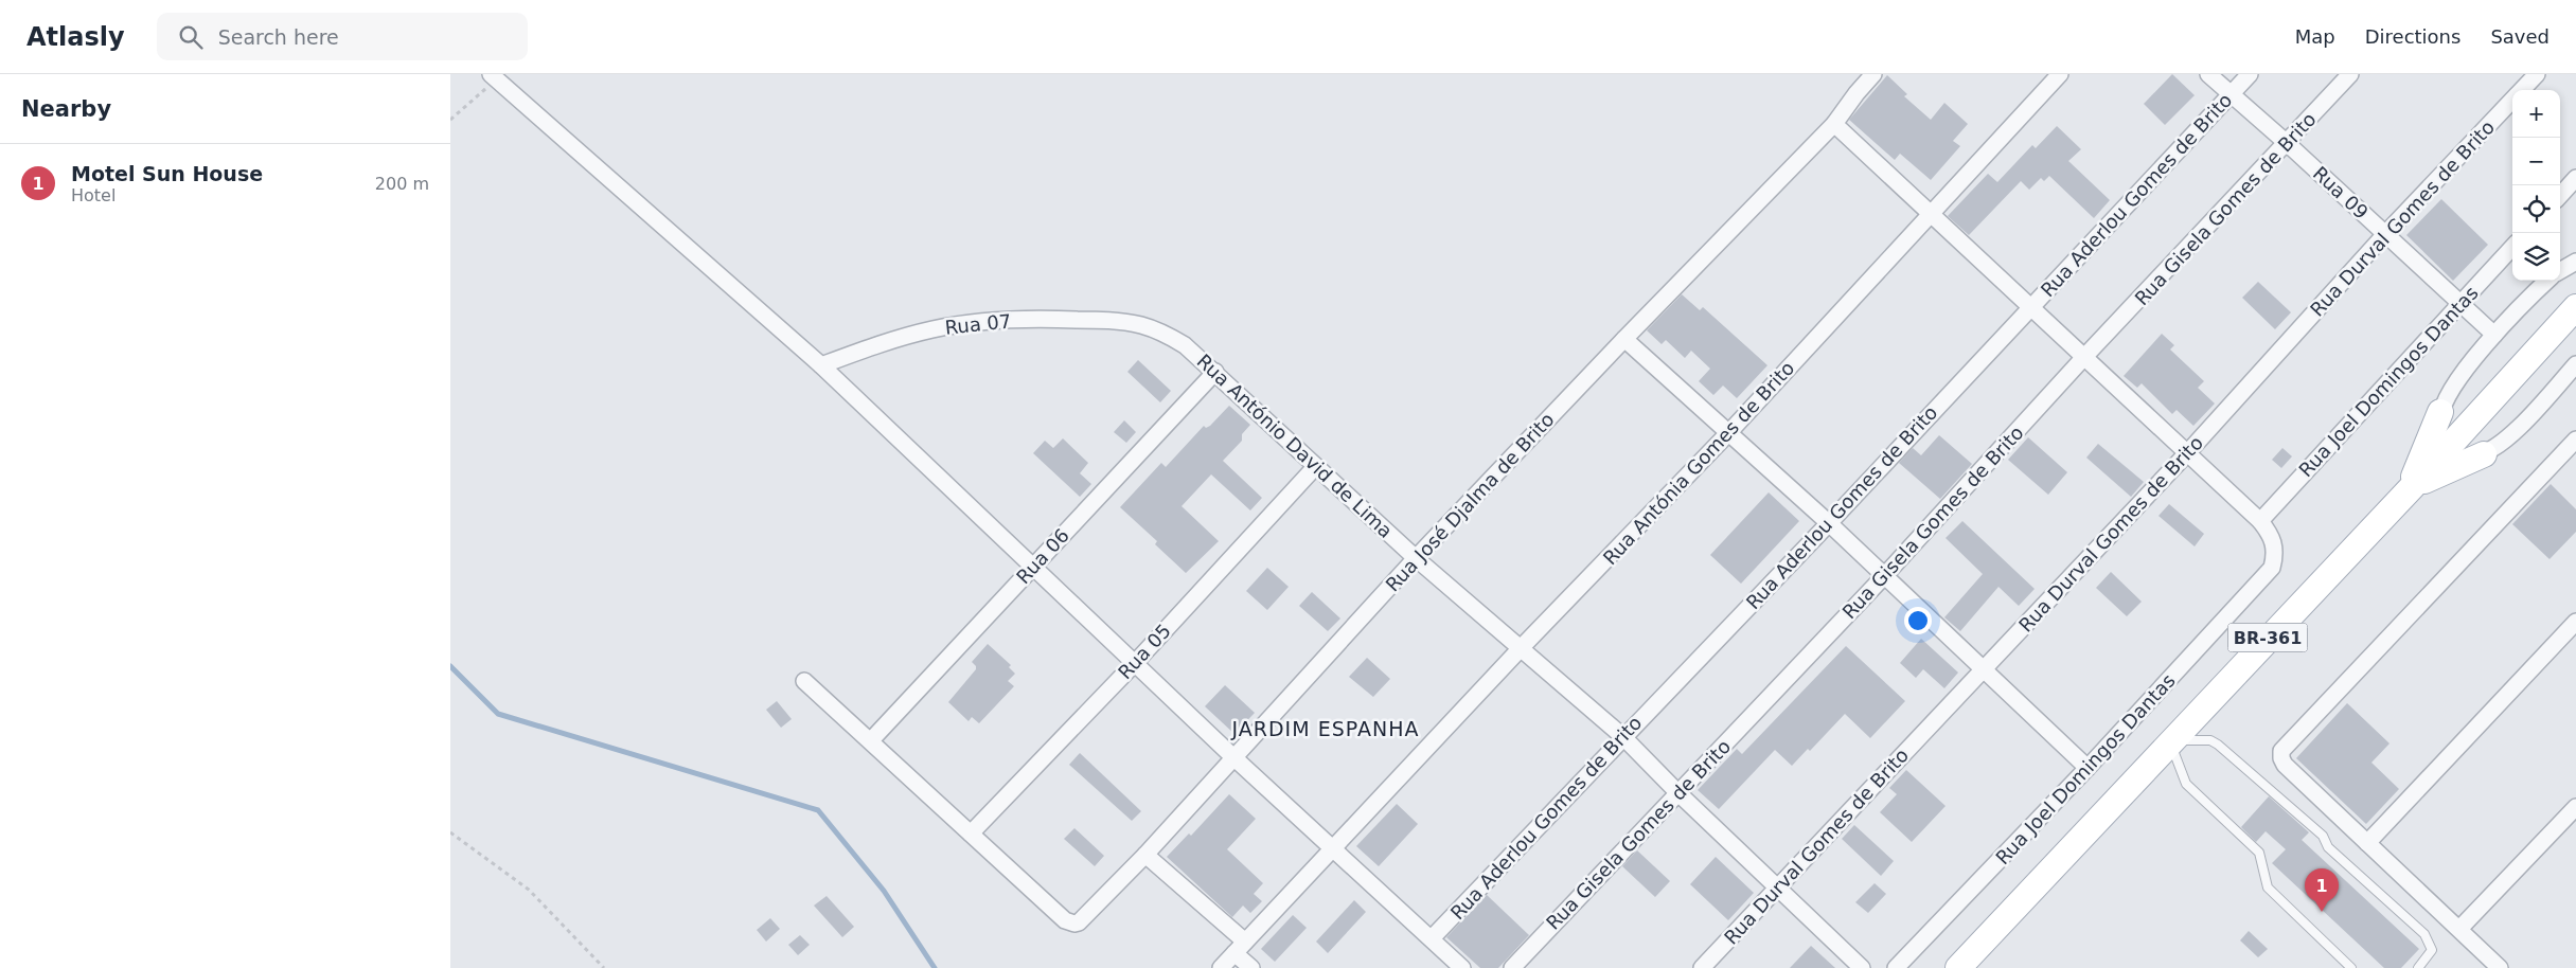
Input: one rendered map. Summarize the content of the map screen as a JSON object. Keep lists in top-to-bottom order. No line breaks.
{"streets":{"main road":["BR-361"],"street":["Rua 09","Rua Aderlou Gomes de Brito","Rua Gisela Gomes de Brito","Rua Durval Gomes de Brito","Rua 07","Rua Joel Domingos Dantas","Rua António David de Lima","Rua Antónia Gomes de Brito","Rua José Djalma de Brito","Rua 06","Rua 05"]},"crossings":[["Rua 09","Rua Aderlou Gomes de Brito"],["Rua 09","Rua Gisela Gomes de Brito"],["Rua 09","Rua Durval Gomes de Brito"],["Rua 09","Rua Joel Domingos Dantas"],["Rua Aderlou Gomes de Brito","Rua António David de Lima"],["Rua Gisela Gomes de Brito","Rua António David de Lima"],["Rua Durval Gomes de Brito","Rua António David de Lima"],["Rua 07","Rua António David de Lima"],["Rua António David de Lima","Rua Antónia Gomes de Brito"],["Rua António David de Lima","Rua José Djalma de Brito"],["Rua António David de Lima","Rua 06"],["Rua António David de Lima","Rua 05"],["Rua José Djalma de Brito","Rua 05"]],"districts":["JARDIM ESPANHA"],"page":{"header":"Atlasly","search":"Search here","nav":["Map","Directions","Saved"],"heading":"Nearby","map_buttons":["+","−"],"list":[{"mark":"1","name":"Motel Sun House","note":"Hotel","value":"200 m"}],"pins":"1"}}
